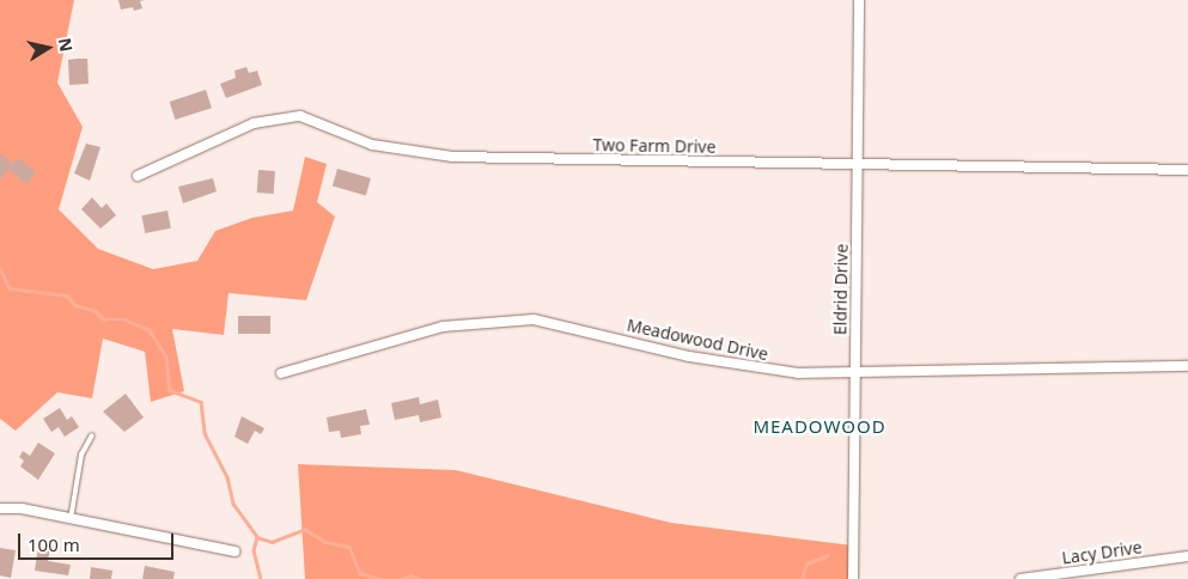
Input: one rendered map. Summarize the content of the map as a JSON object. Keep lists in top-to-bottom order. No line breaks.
{"streets":{"street":["Two Farm Drive","Eldrid Drive","Meadowood Drive","Lacy Drive"]},"crossings":[["Two Farm Drive","Eldrid Drive"],["Eldrid Drive","Meadowood Drive"]],"districts":["MEADOWOOD"],"scale_bar":"100 m","north":"right"}
